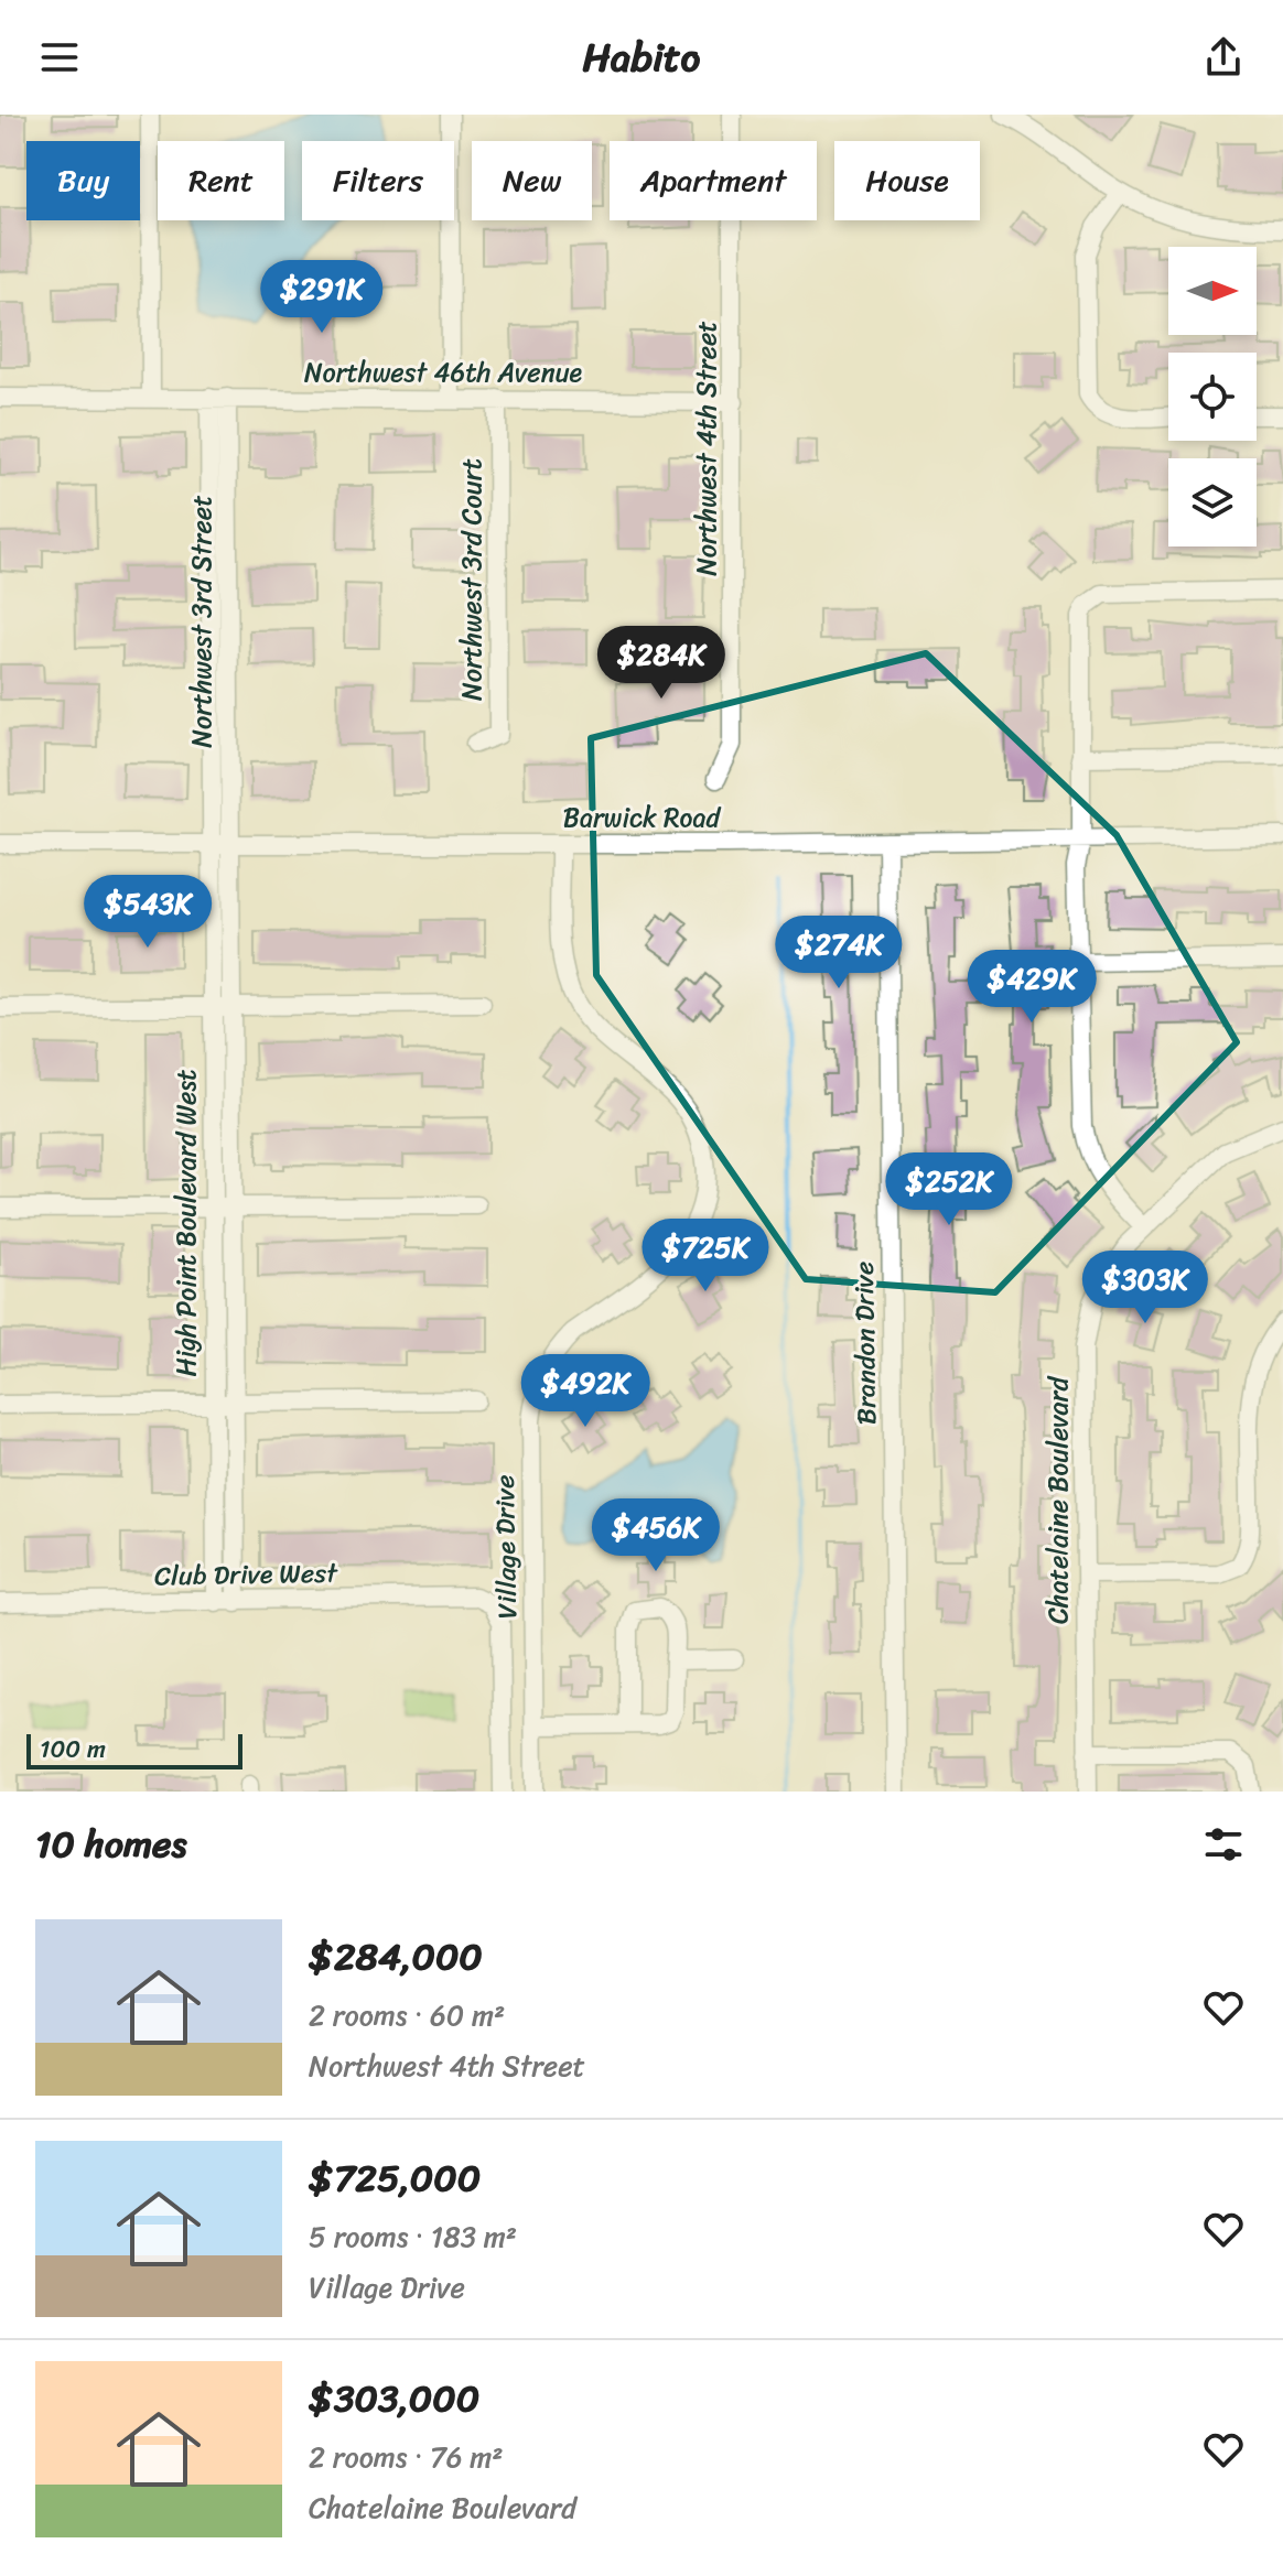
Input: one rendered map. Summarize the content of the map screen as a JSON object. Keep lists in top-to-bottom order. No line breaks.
{"streets":{"street":["Northwest 46th Avenue","Northwest 4th Street","Northwest 3rd Court","Northwest 3rd Street","Barwick Road","High Point Boulevard West","Brandon Drive","Chatelaine Boulevard","Village Drive","Club Drive West"]},"crossings":[["Northwest 46th Avenue","Northwest 4th Street"],["Northwest 46th Avenue","Northwest 3rd Court"],["Northwest 46th Avenue","Northwest 3rd Street"],["Northwest 3rd Street","Barwick Road"],["Northwest 3rd Street","High Point Boulevard West"],["Barwick Road","High Point Boulevard West"],["Barwick Road","Brandon Drive"],["Barwick Road","Village Drive"],["High Point Boulevard West","Club Drive West"]],"scale_bar":"100 m","north":"right","page":{"header":"Habito","chip":["Buy","Rent","Filters","New","Apartment","House"],"price":["$291K","$284K","$543K","$274K","$429K","$252K","$725K","$303K","$492K","$456K"],"scale":"100 m","heading":"10 homes","list":[{"name":"$284,000","note":"2 rooms · 60 m² · Northwest 4th Street"},{"name":"$725,000","note":"5 rooms · 183 m² · Village Drive"},{"name":"$303,000","note":"2 rooms · 76 m² · Chatelaine Boulevard"}]}}
